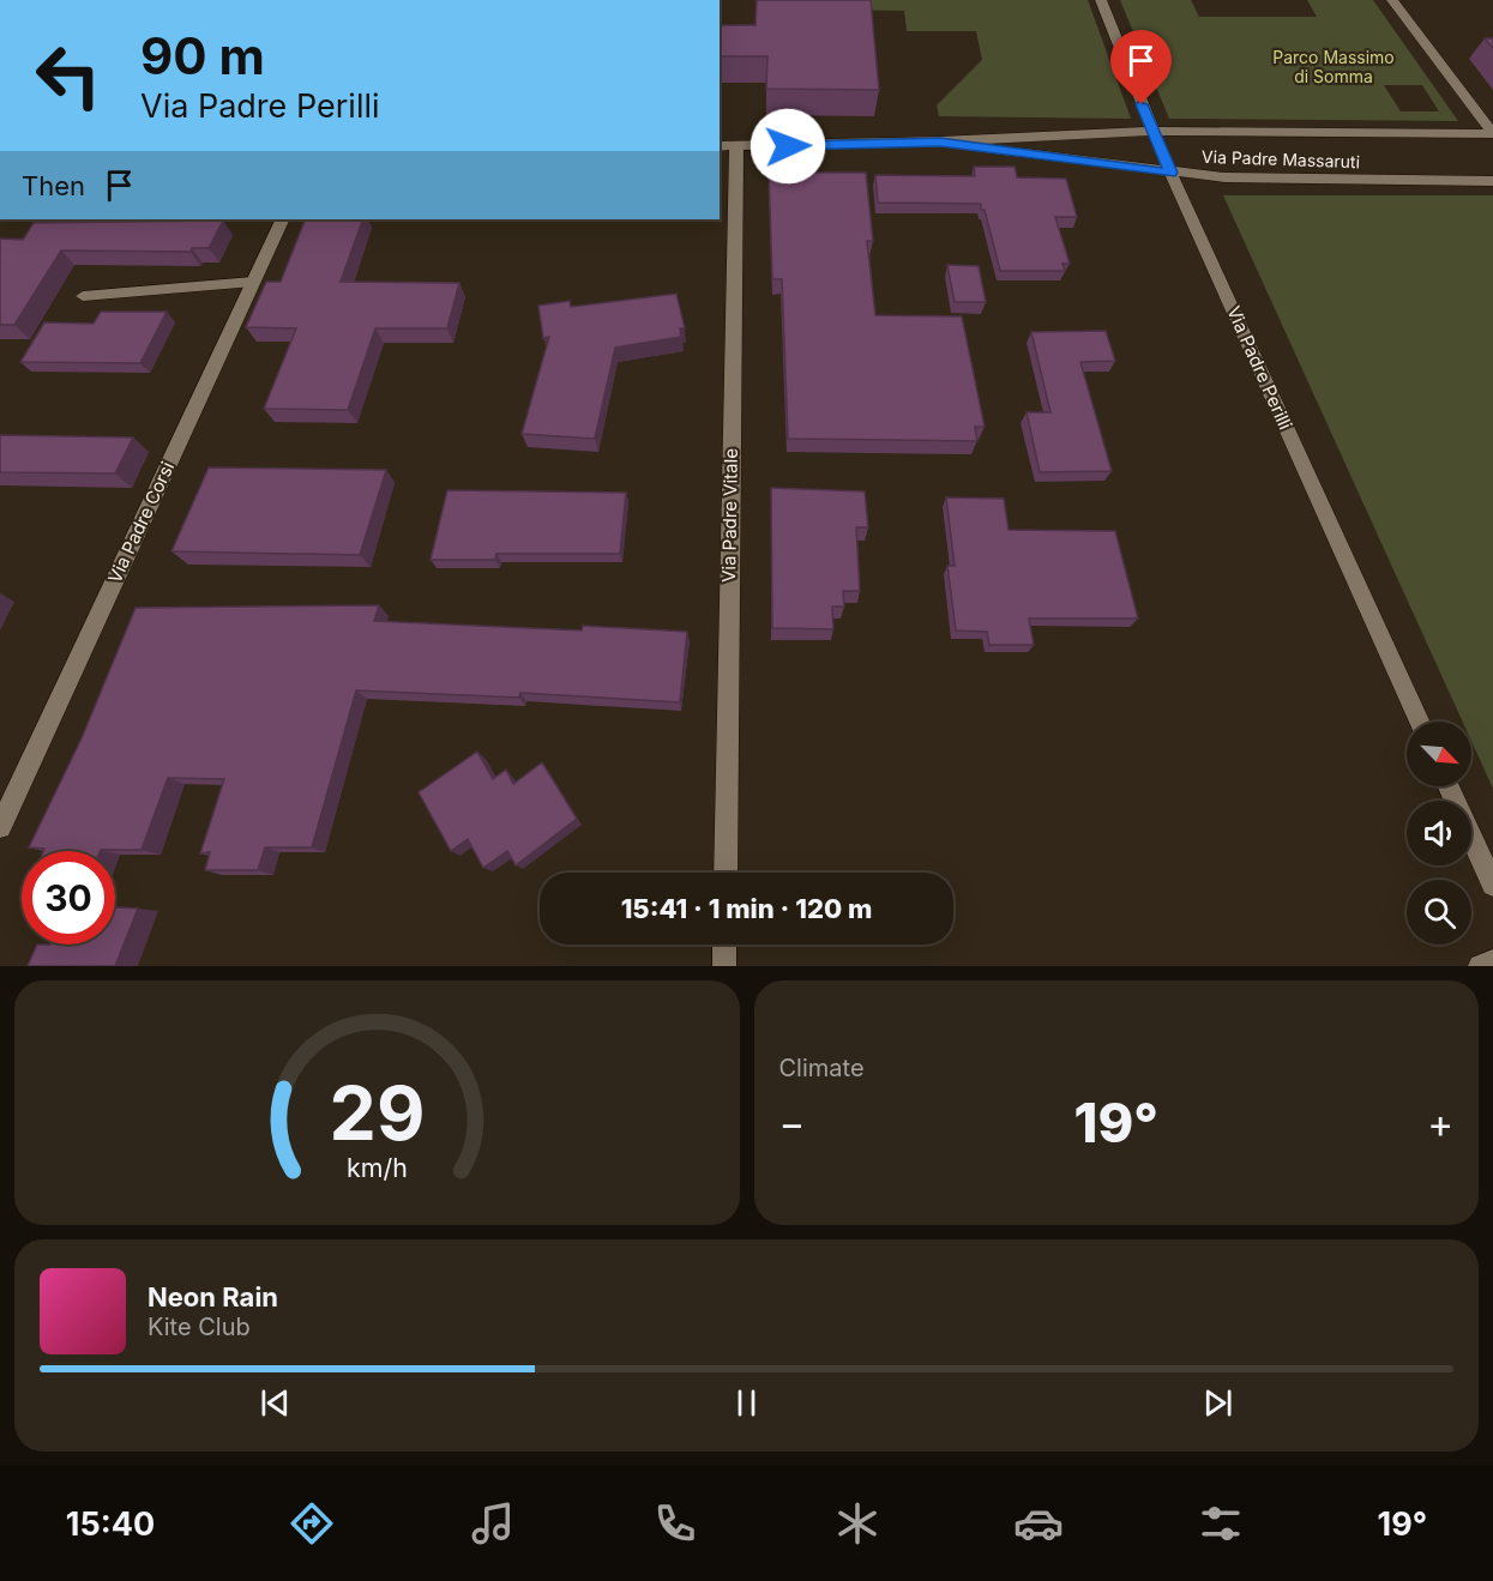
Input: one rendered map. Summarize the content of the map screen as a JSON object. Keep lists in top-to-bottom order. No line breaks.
{"streets":{"street":["Via Padre Massaruti","Via Padre Perilli","Via Padre Vitale","Via Padre Corsi"]},"crossings":[["Via Padre Massaruti","Via Padre Perilli"],["Via Padre Massaruti","Via Padre Vitale"]],"parks":["Parco Massimo di Somma"],"north":"bottom right","page":{"turn":["90 m","Via Padre Perilli"],"then":"Then","limit":"30","trip":"15:41 · 1 min · 120 m","tile":"Climate","heat":["−","19°","+"],"song":["Neon Rain","Kite Club"],"tabs":["15:40","19°"],"gauge":["29","km/h"]}}
